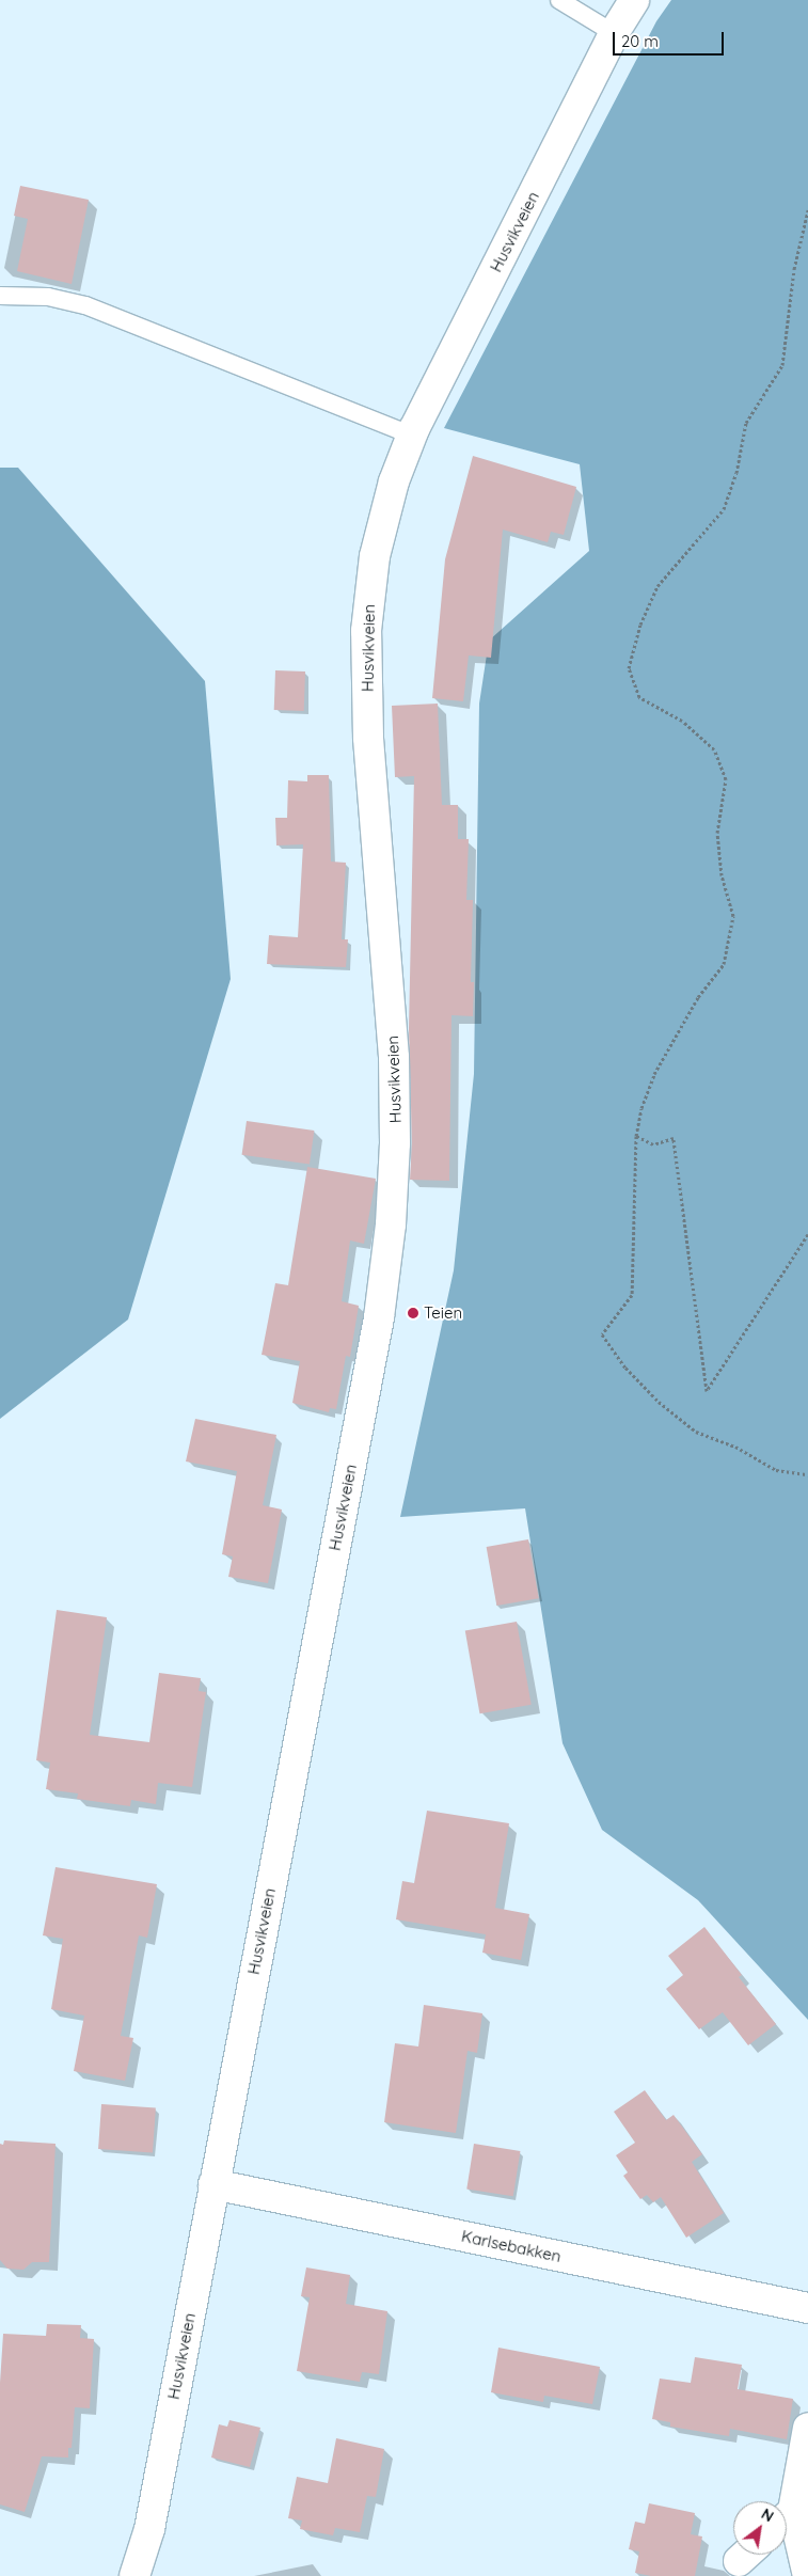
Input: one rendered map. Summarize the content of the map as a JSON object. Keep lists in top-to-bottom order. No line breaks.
{"streets":{"main road":["Husvikveien","Karlsebakken"]},"crossings":[["Husvikveien","Karlsebakken"]],"places":["Teien"],"scale_bar":"20 m","north":"top right"}
